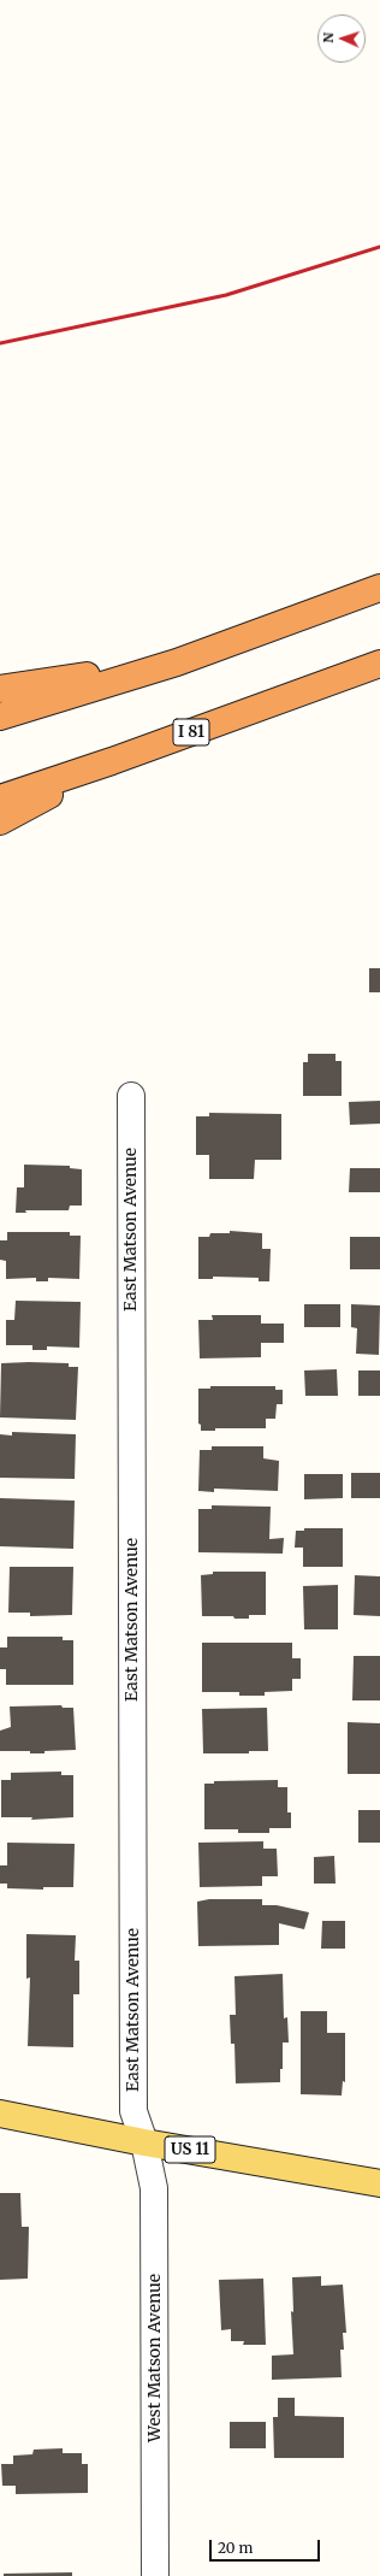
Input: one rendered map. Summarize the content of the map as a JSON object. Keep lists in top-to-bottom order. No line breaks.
{"streets":{"highway":["I 81"],"main road":["US 11"],"street":["East Matson Avenue","West Matson Avenue"]},"crossings":[["East Matson Avenue","US 11"],["East Matson Avenue","West Matson Avenue"],["US 11","West Matson Avenue"]],"scale_bar":"20 m","north":"left"}
